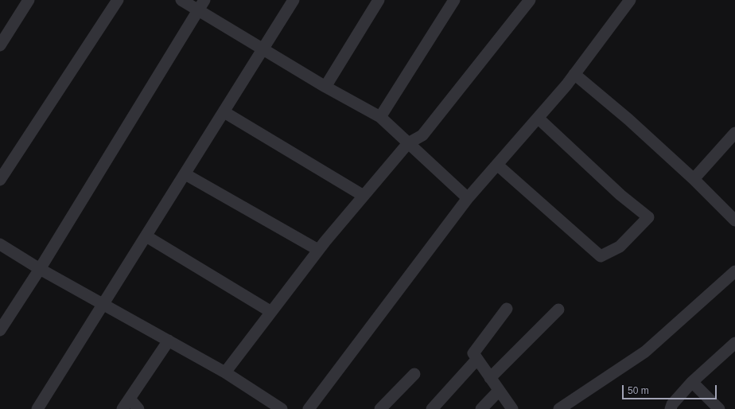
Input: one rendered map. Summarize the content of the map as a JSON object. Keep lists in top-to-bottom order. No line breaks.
{"scale_bar":"50 m"}
